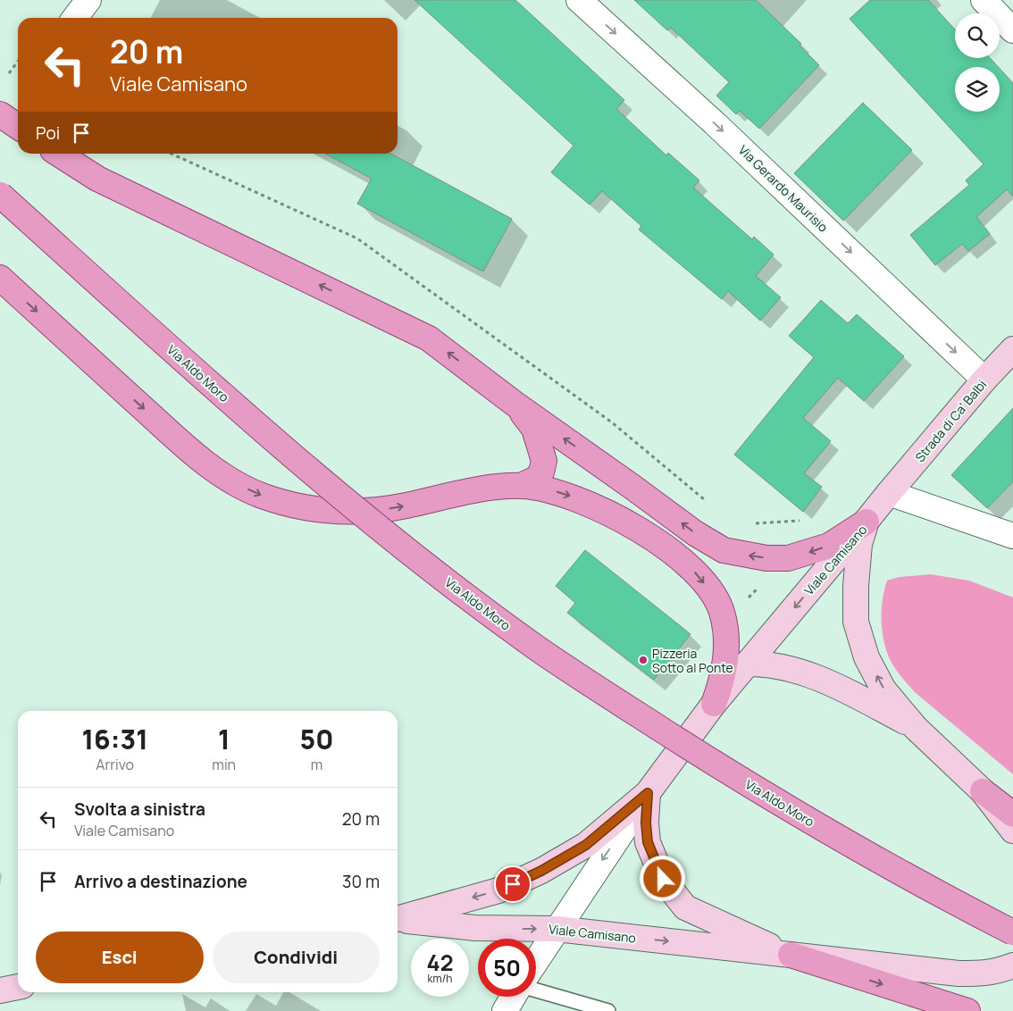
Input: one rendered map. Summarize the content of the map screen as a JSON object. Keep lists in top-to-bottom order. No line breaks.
{"streets":{"main road":["Via Aldo Moro","Strada di Ca' Balbi","Viale Camisano"],"street":["Via Gerardo Maurisio"]},"crossings":[["Via Gerardo Maurisio","Strada di Ca' Balbi"],["Strada di Ca' Balbi","Viale Camisano"]],"one_way":["Via Gerardo Maurisio"],"places":["Pizzeria Sotto al Ponte"],"page":{"turn":["20 m","Viale Camisano"],"then":"Poi","eta":["16:31","Arrivo","1","min","50","m"],"list":[{"name":"Svolta a sinistra","note":"Viale Camisano","value":"20 m"},{"name":"Arrivo a destinazione","value":"30 m"}],"buttons":["Esci","Condividi"],"speed":"42 km/h","limit":"50"}}
